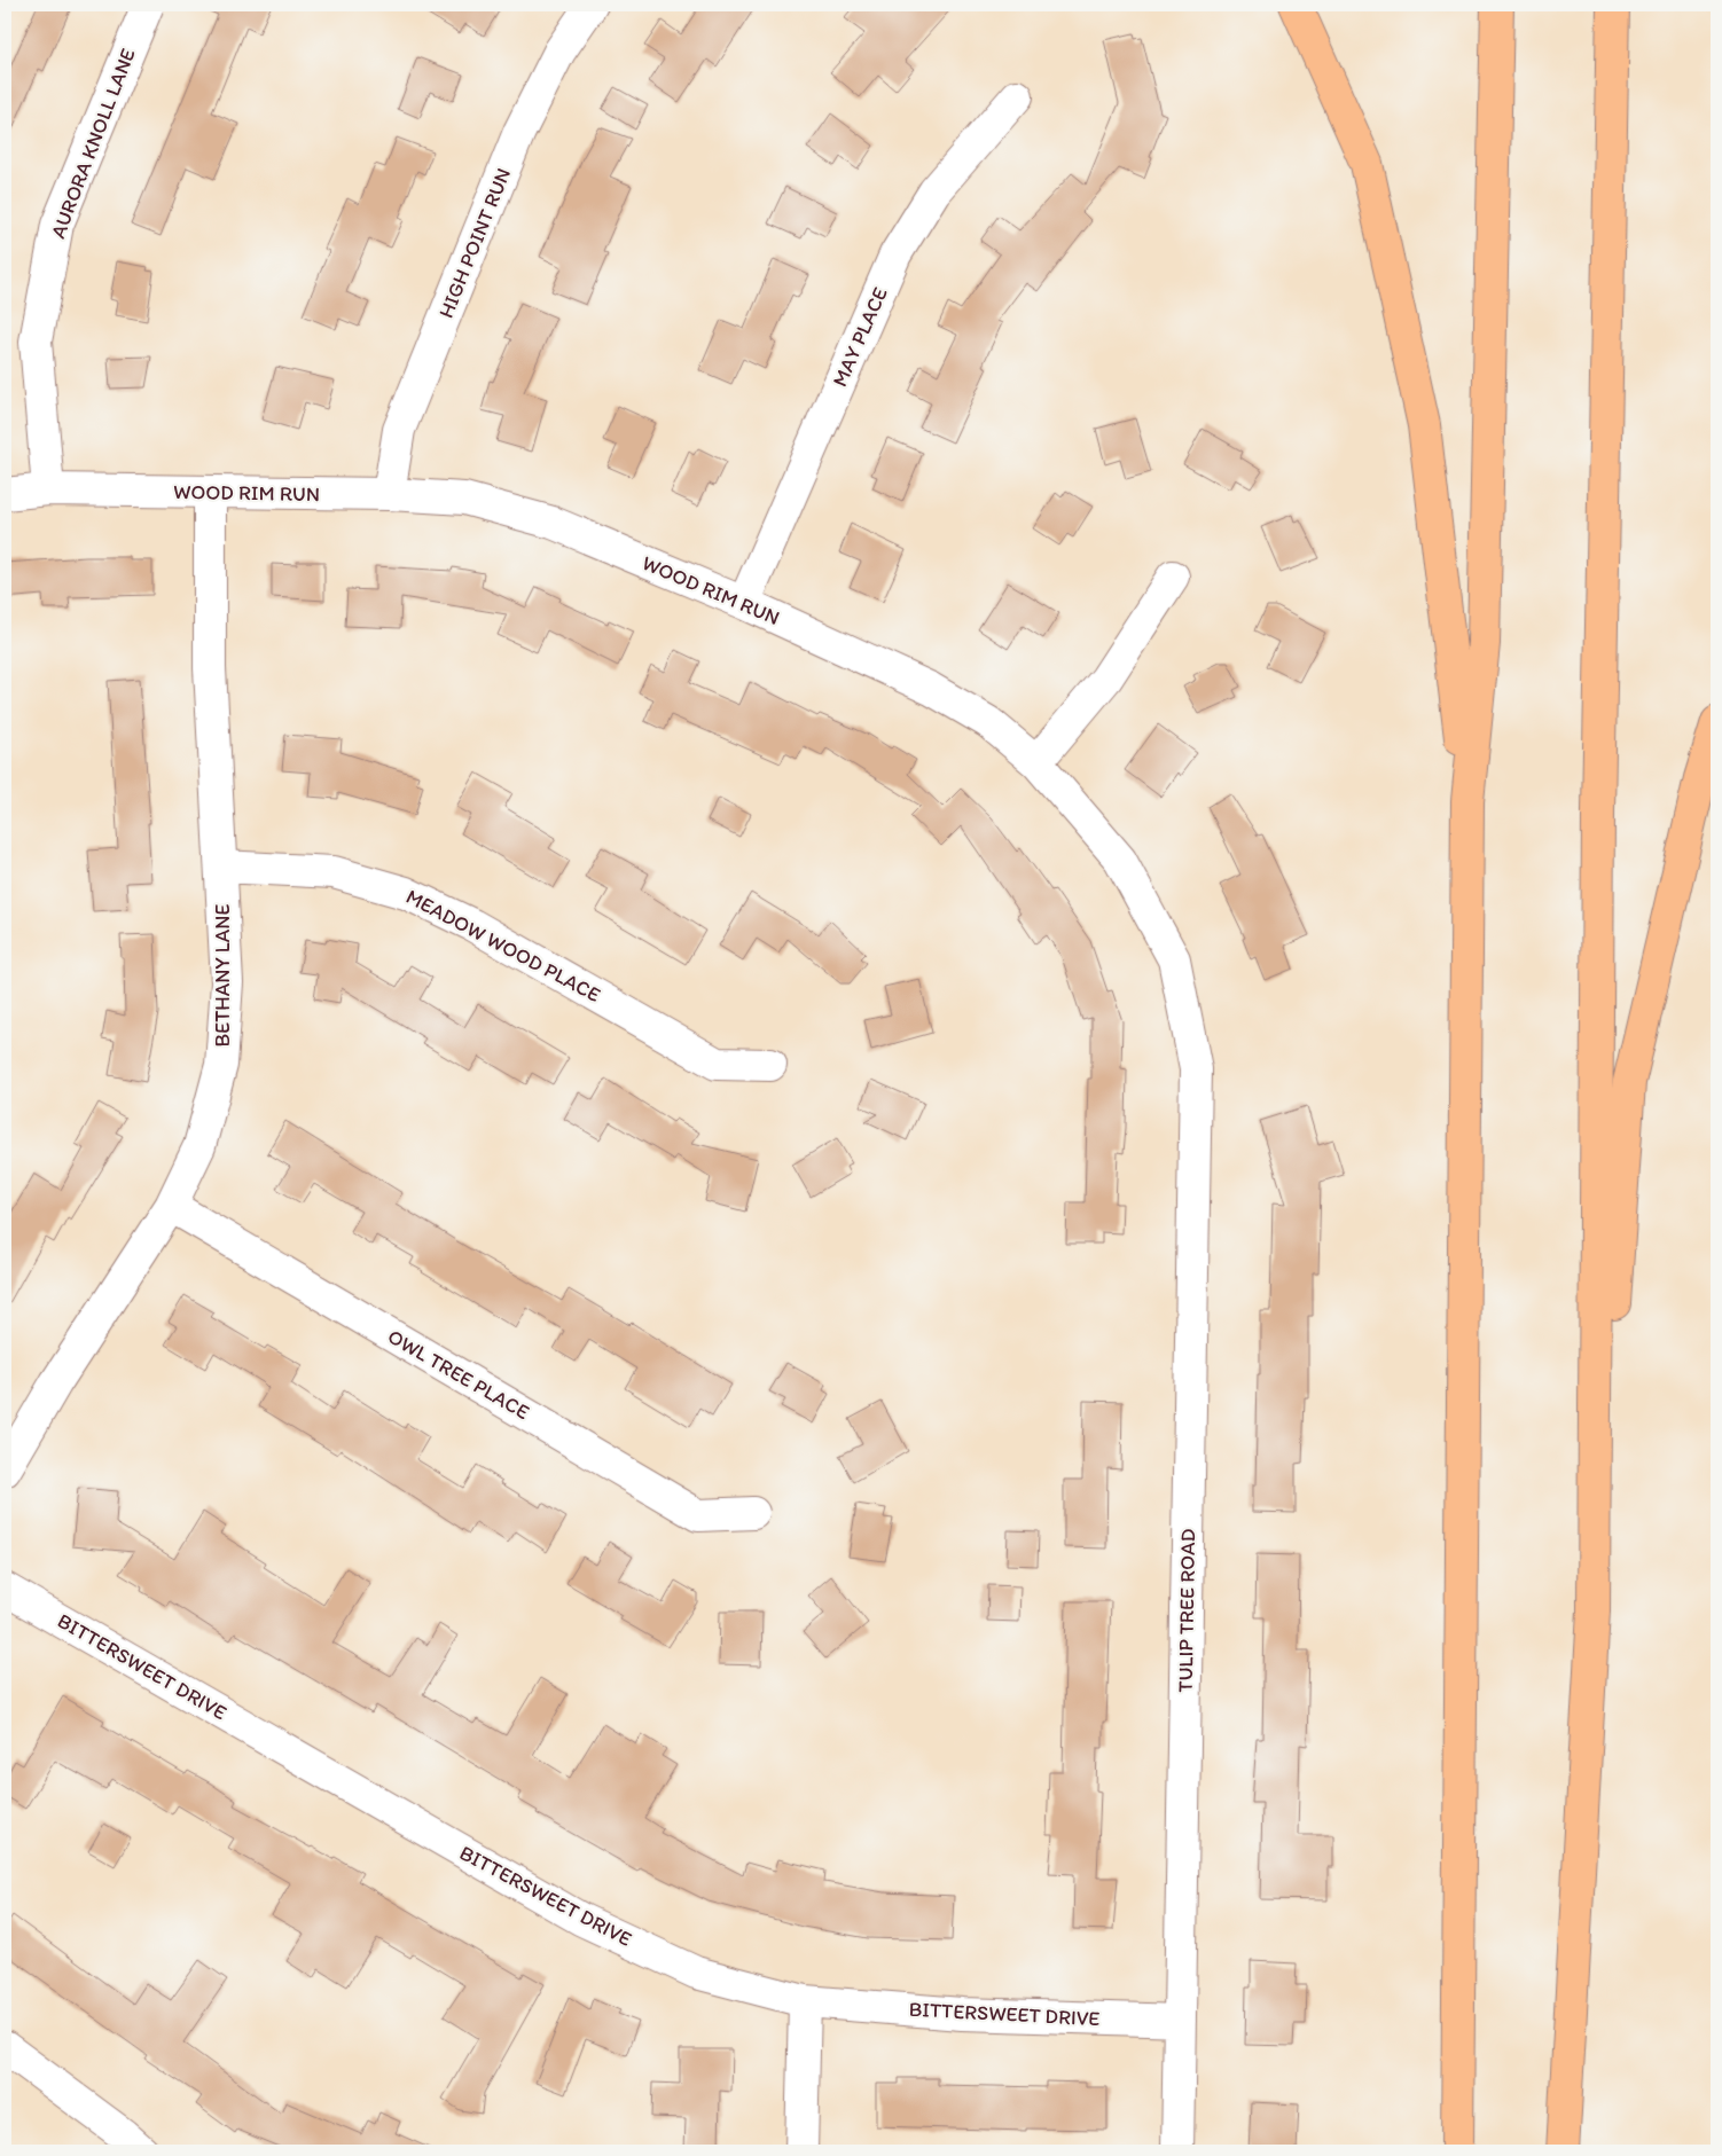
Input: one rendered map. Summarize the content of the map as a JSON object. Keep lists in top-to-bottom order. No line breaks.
{"streets":{"street":["AURORA KNOLL LANE","HIGH POINT RUN","MAY PLACE","WOOD RIM RUN","MEADOW WOOD PLACE","BETHANY LANE","OWL TREE PLACE","TULIP TREE ROAD","BITTERSWEET DRIVE"]},"crossings":[["AURORA KNOLL LANE","WOOD RIM RUN"],["HIGH POINT RUN","WOOD RIM RUN"],["MAY PLACE","WOOD RIM RUN"],["WOOD RIM RUN","BETHANY LANE"],["WOOD RIM RUN","TULIP TREE ROAD"],["MEADOW WOOD PLACE","BETHANY LANE"],["BETHANY LANE","OWL TREE PLACE"],["TULIP TREE ROAD","BITTERSWEET DRIVE"]]}
